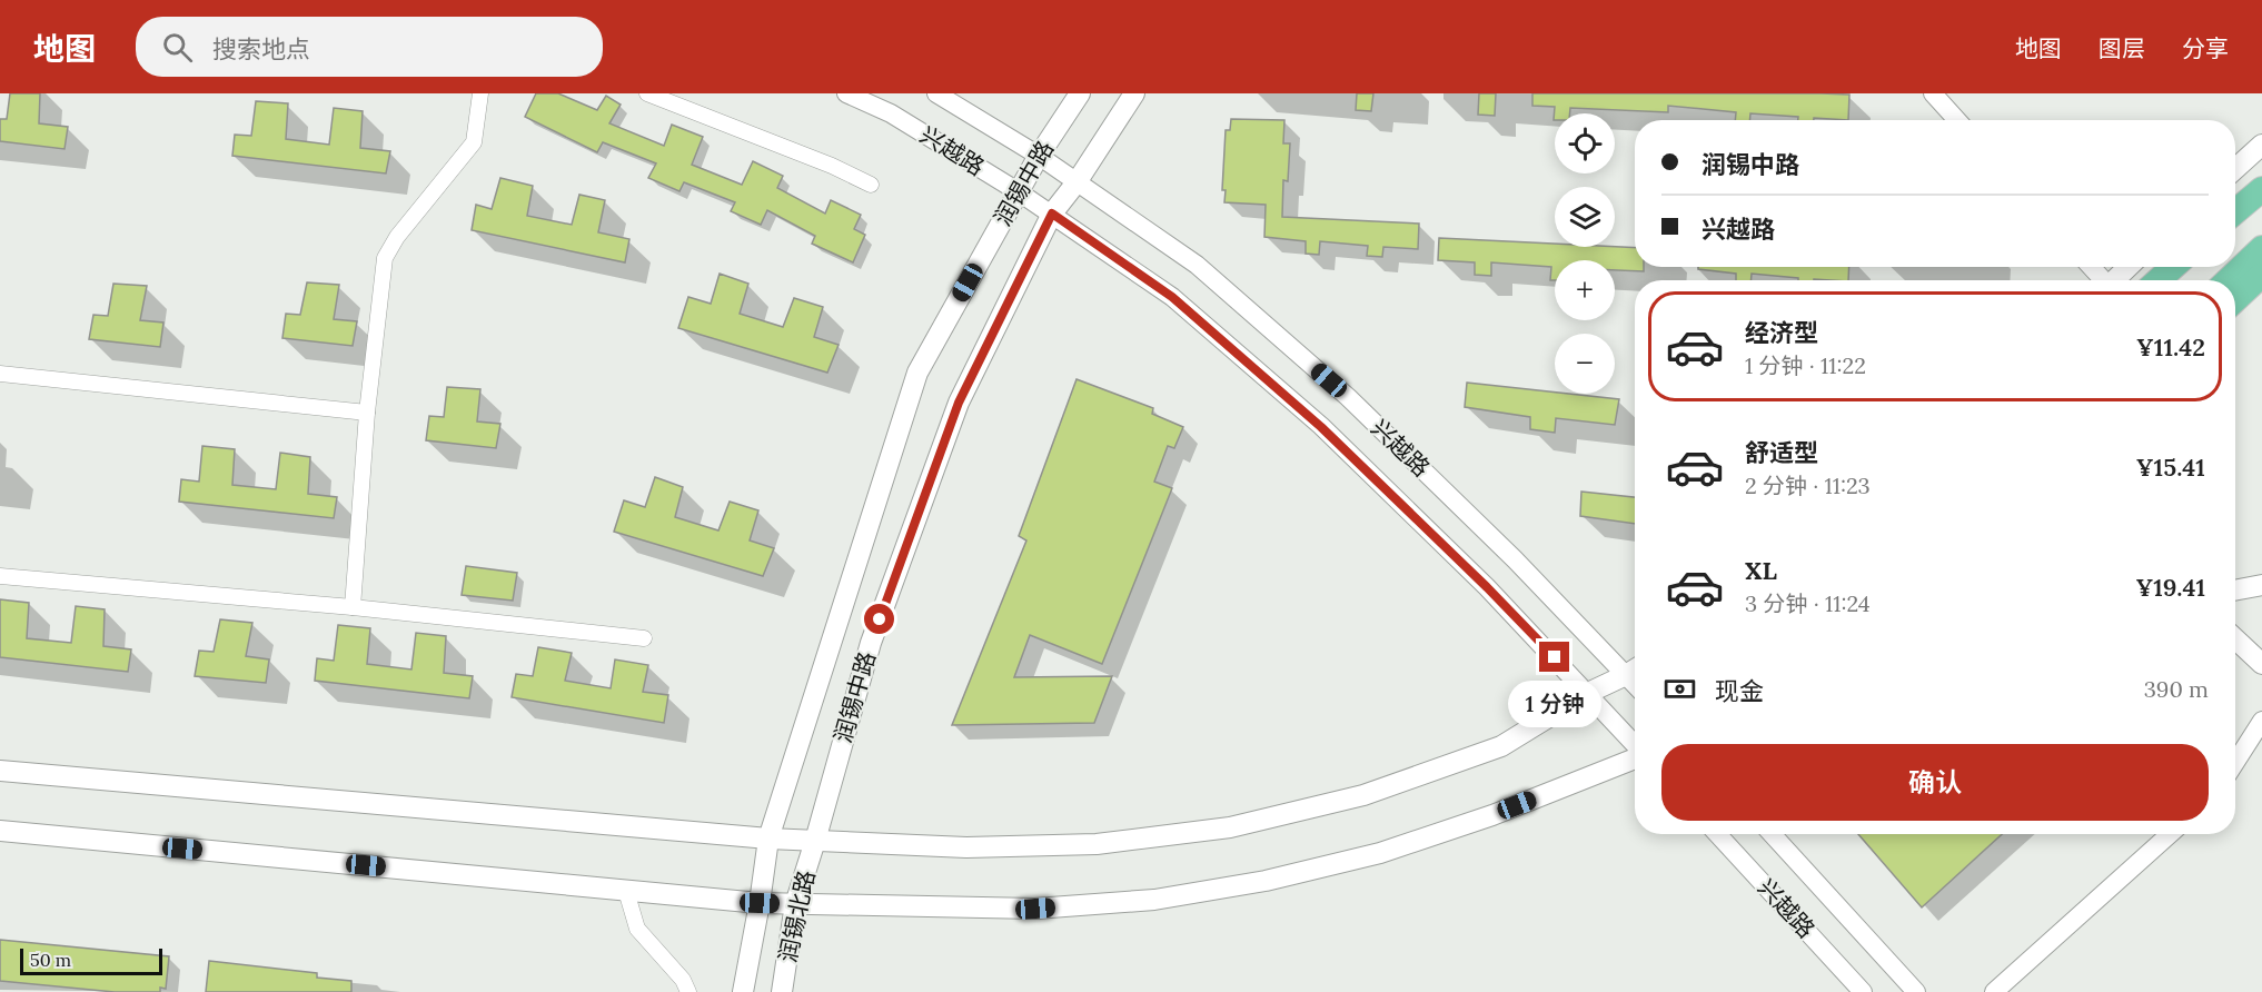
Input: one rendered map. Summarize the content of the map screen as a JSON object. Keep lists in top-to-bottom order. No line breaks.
{"streets":{"main road":["润锡中路","润锡北路"],"street":["兴越路"]},"crossings":[["兴越路","润锡中路"],["润锡中路","润锡北路"]],"scale_bar":"50 m","page":{"header":"地图","search":"搜索地点","nav":["地图","图层","分享"],"map_buttons":["+","−"],"banner":["润锡中路","兴越路"],"list":[{"name":"经济型","note":"1 分钟 · 11:22","value":"¥11.42"},{"name":"舒适型","note":"2 分钟 · 11:23","value":"¥15.41"},{"name":"XL","note":"3 分钟 · 11:24","value":"¥19.41"}],"pay":["现金","390 m"],"bubble":"1 分钟","buttons":"确认","scale":"50 m"}}
